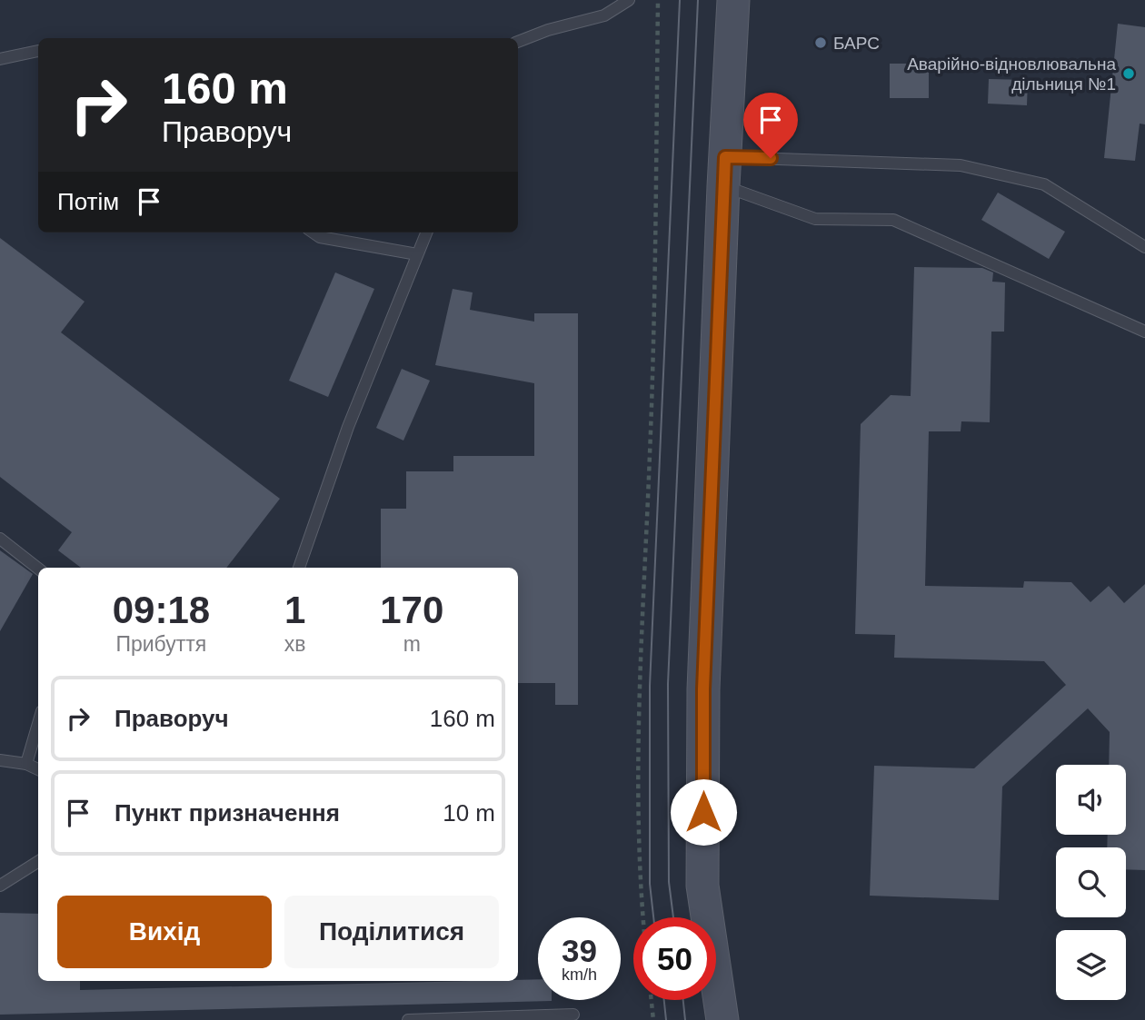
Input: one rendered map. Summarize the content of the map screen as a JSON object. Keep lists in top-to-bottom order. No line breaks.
{"places":["БАРС","Аварійно-відновлювальна дільниця №1"],"page":{"turn":["160 m","Праворуч"],"then":"Потім","eta":["09:18","Прибуття","1","хв","170","m"],"list":[{"name":"Праворуч","value":"160 m"},{"name":"Пункт призначення","value":"10 m"}],"buttons":["Вихід","Поділитися"],"speed":"39 km/h","limit":"50"}}
